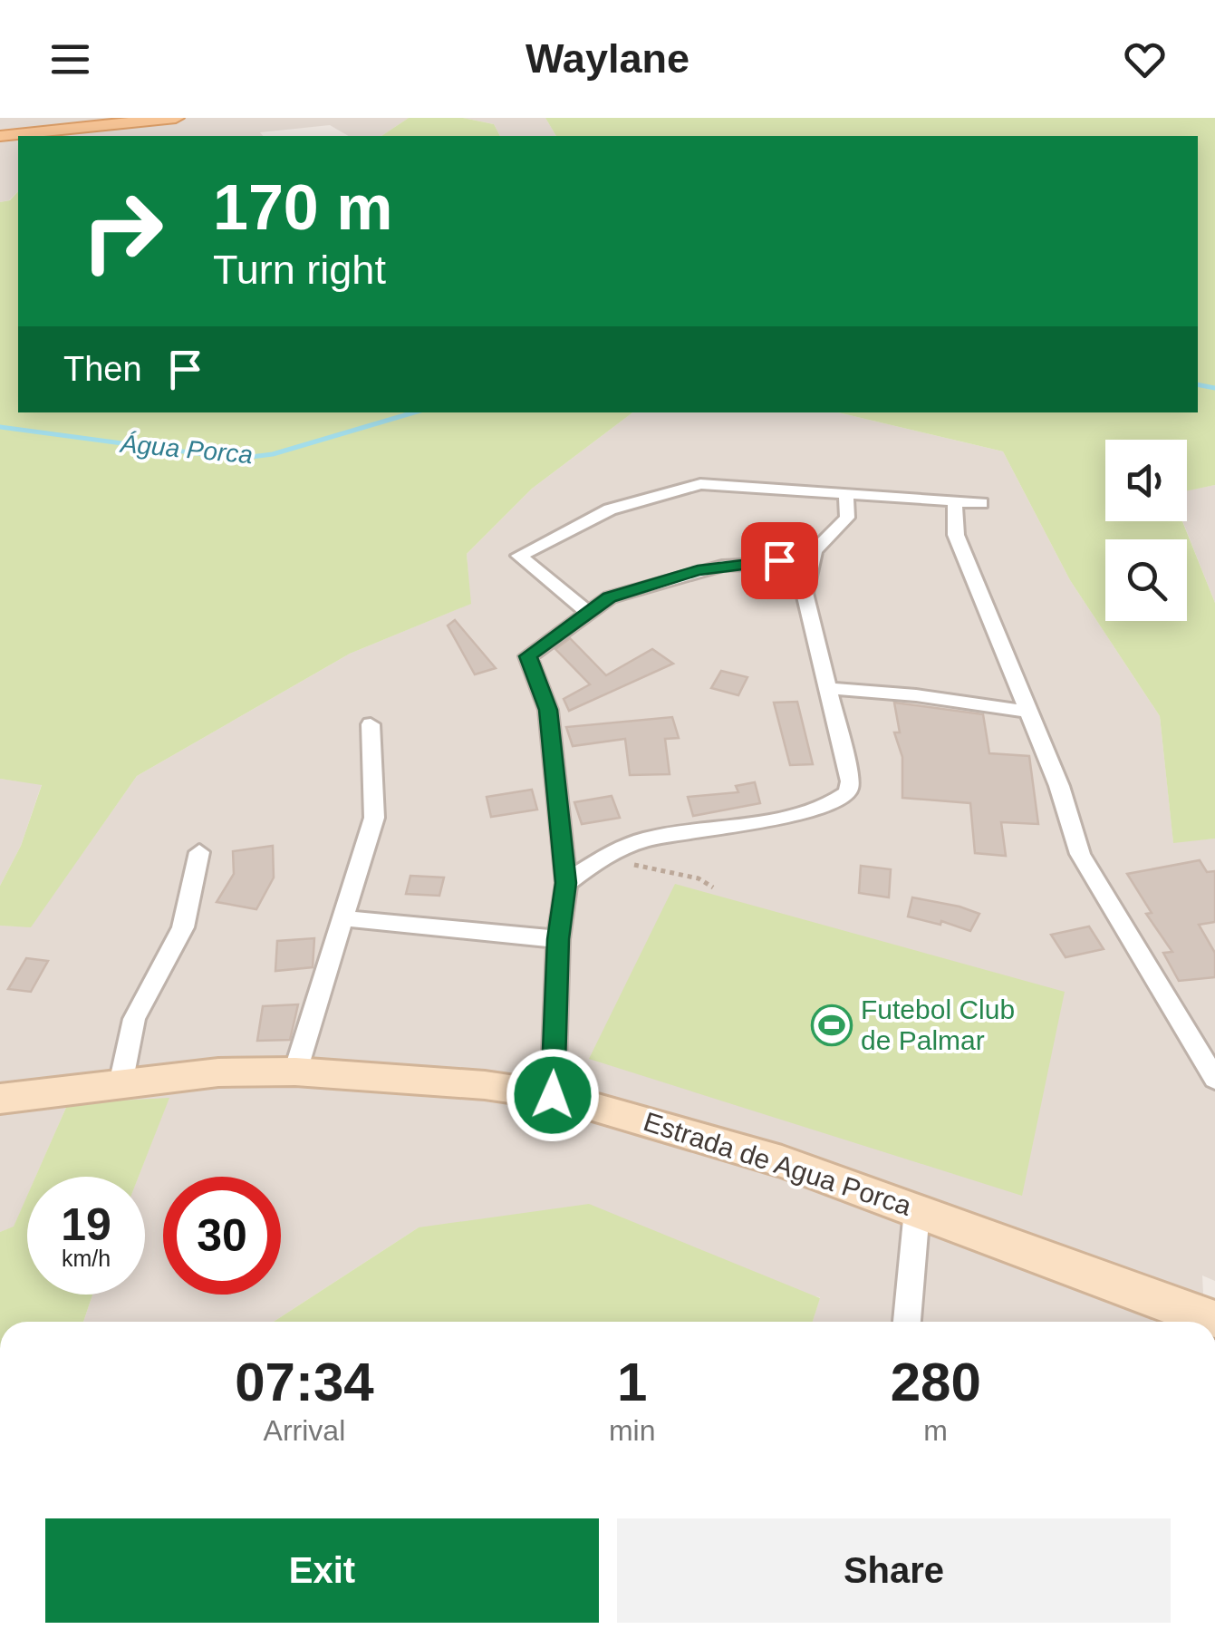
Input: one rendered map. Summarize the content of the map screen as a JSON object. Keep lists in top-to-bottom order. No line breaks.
{"streets":{"main road":["Estrada de Agua Porca"]},"water":["Água Porca"],"places":{"sports":["Futebol Club de Palmar"]},"page":{"header":"Waylane","turn":["170 m","Turn right"],"then":"Then","speed":"19 km/h","limit":"30","eta":["07:34","Arrival","1","min","280","m"],"buttons":["Exit","Share"]}}
